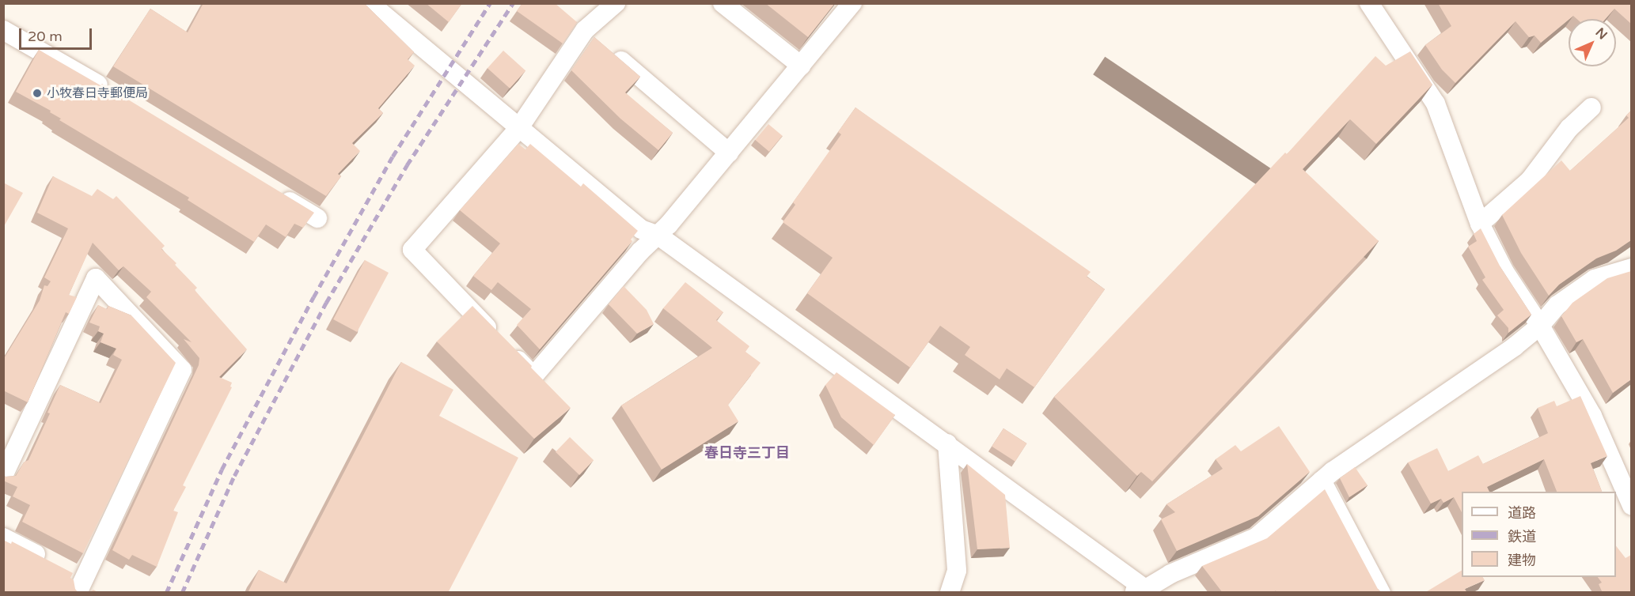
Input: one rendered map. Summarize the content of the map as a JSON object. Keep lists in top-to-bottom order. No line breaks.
{"districts":["春日寺三丁目"],"places":["小牧春日寺郵便局"],"legend":["道路","鉄道","建物"],"scale_bar":"20 m","north":"top right"}
